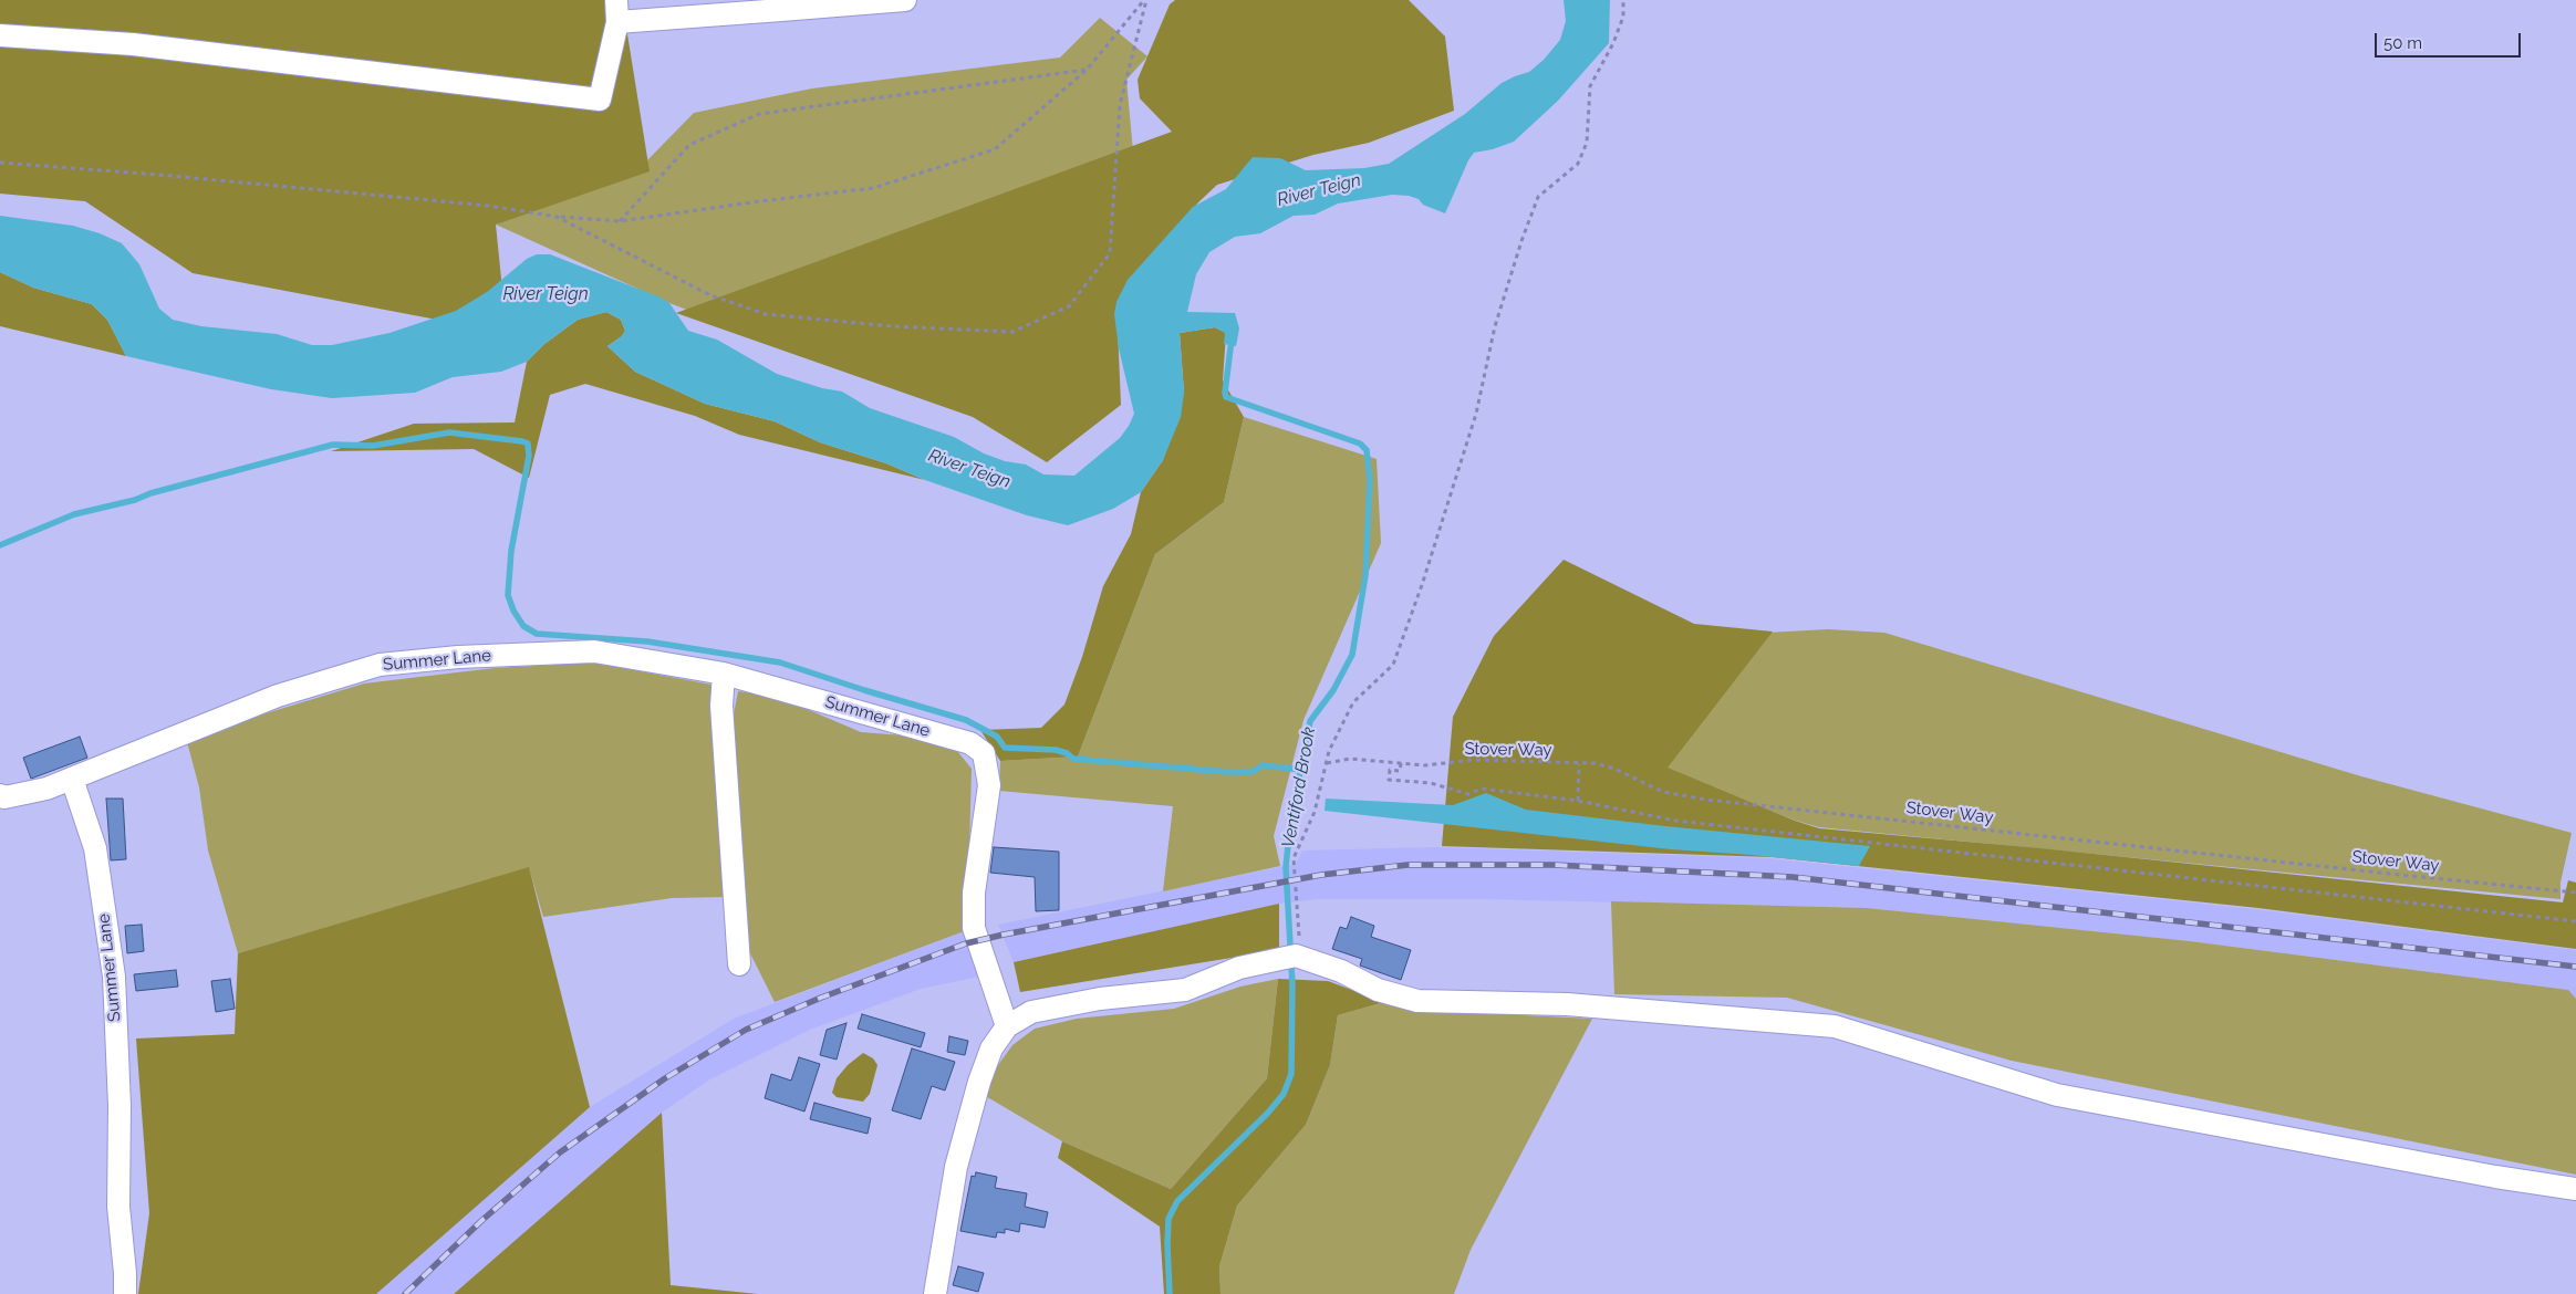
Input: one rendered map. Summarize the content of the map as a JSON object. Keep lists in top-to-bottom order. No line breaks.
{"streets":{"street":["Summer Lane"],"path":["Stover Way"]},"water":["River Teign","Ventiford Brook"],"scale_bar":"50 m"}
